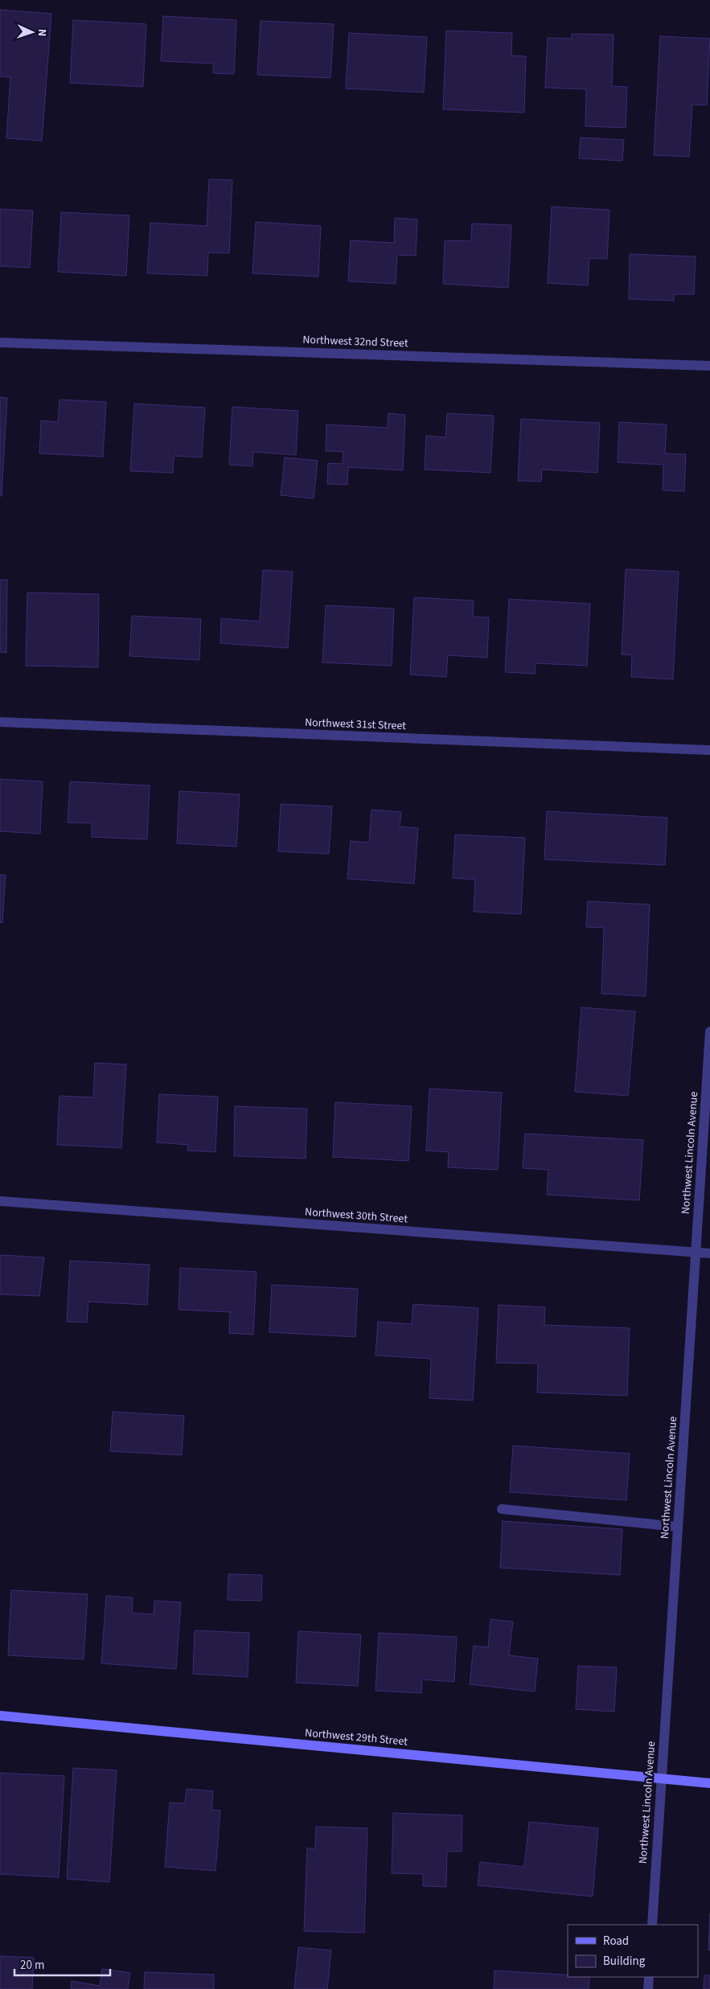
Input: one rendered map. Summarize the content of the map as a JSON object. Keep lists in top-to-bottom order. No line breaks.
{"streets":{"street":["Northwest 32nd Street","Northwest 31st Street","Northwest Lincoln Avenue","Northwest 30th Street","Northwest 29th Street"]},"crossings":[["Northwest Lincoln Avenue","Northwest 30th Street"],["Northwest Lincoln Avenue","Northwest 29th Street"]],"legend":["Road","Building"],"scale_bar":"20 m","north":"right"}
